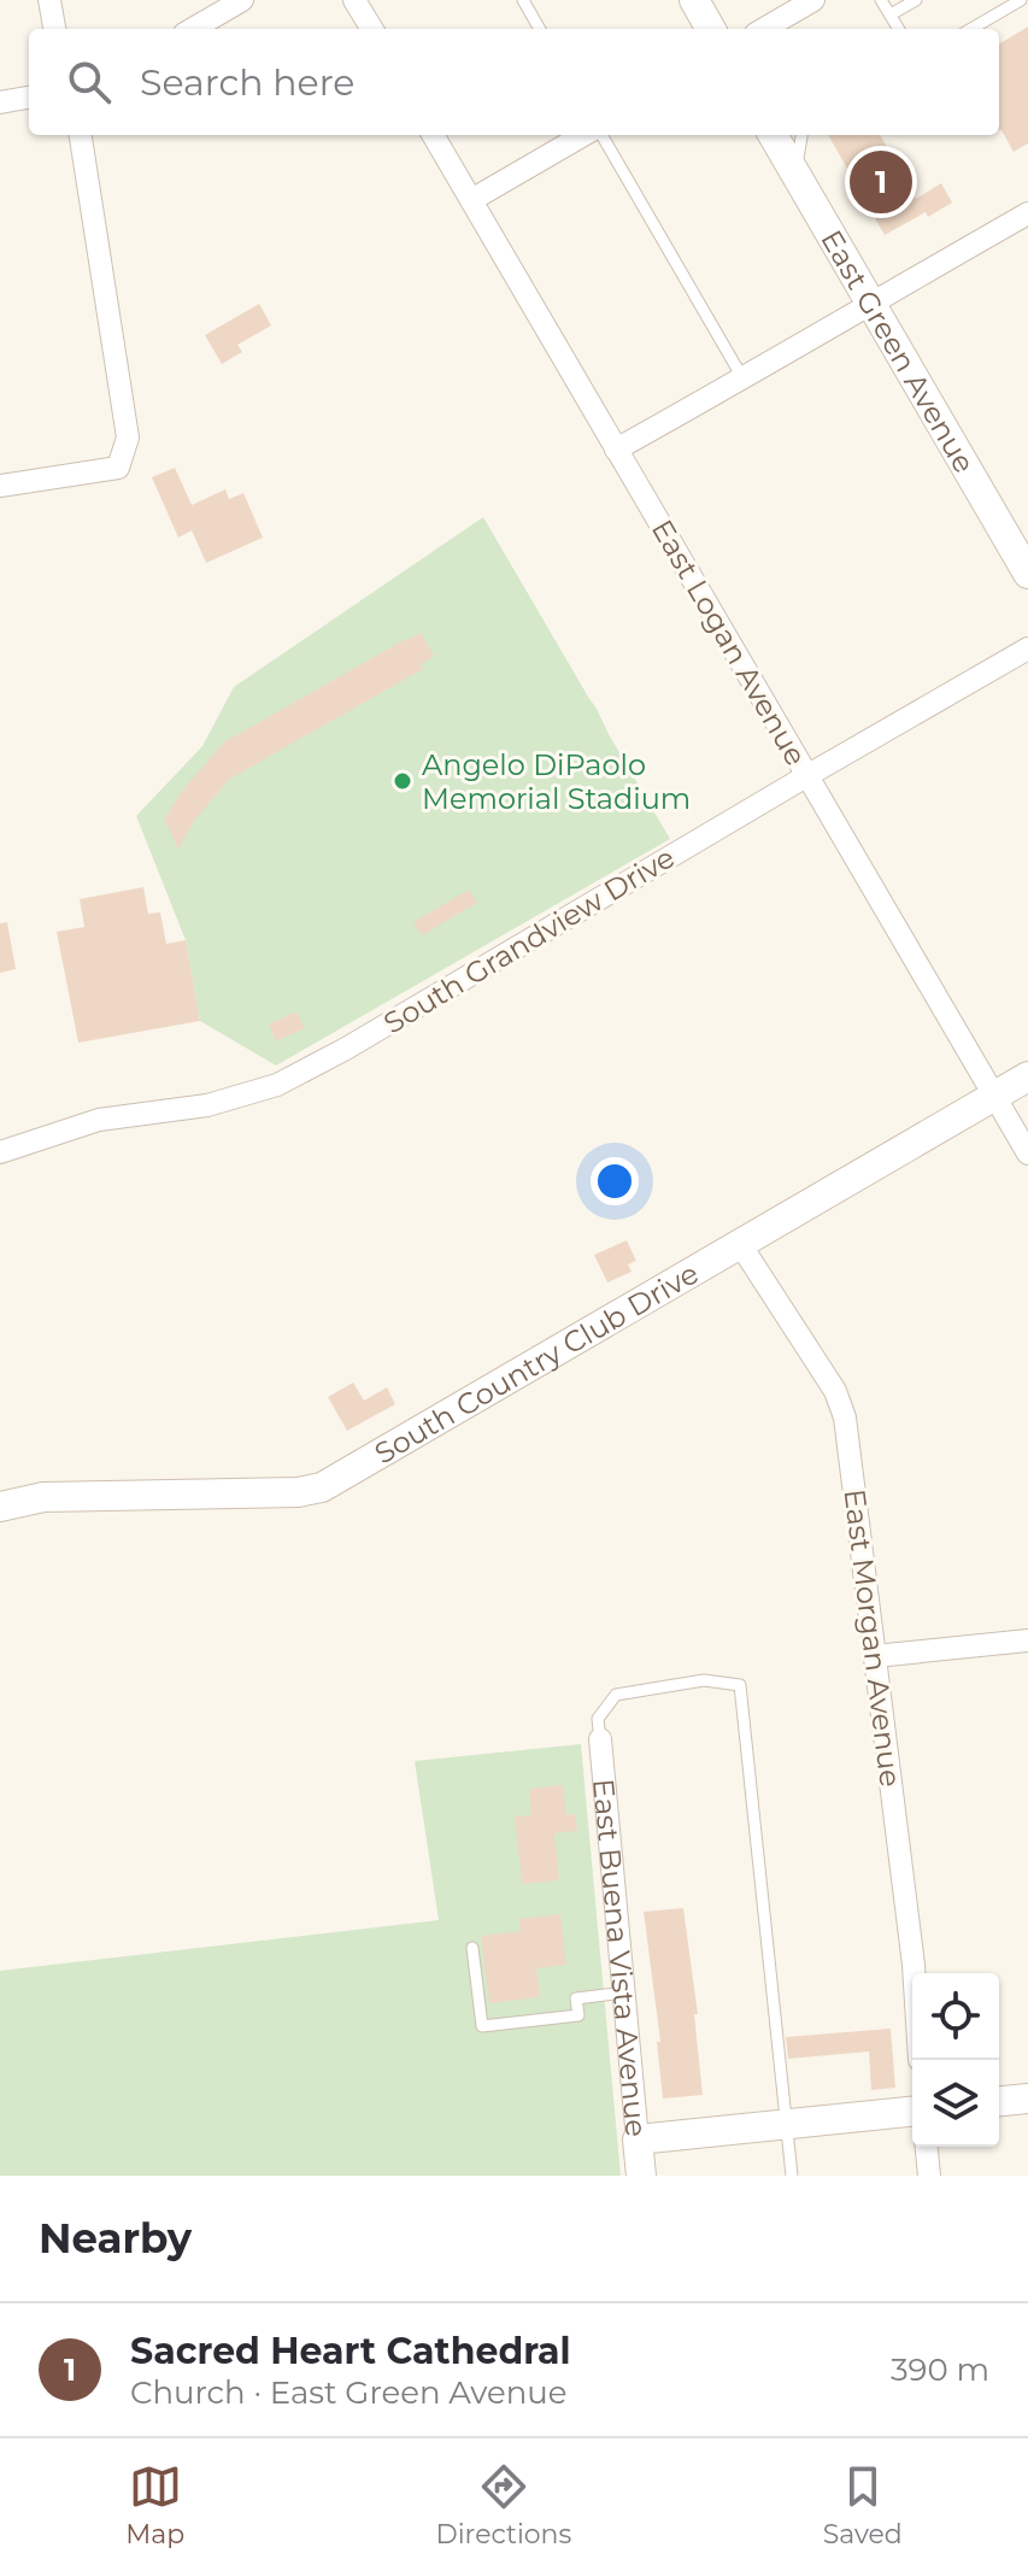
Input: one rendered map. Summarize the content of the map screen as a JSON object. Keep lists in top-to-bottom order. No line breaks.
{"streets":{"main road":["East Green Avenue","South Country Club Drive","East Buena Vista Avenue"],"street":["East Logan Avenue","South Grandview Drive","East Morgan Avenue"]},"crossings":[["East Logan Avenue","South Grandview Drive"],["East Logan Avenue","South Country Club Drive"],["South Country Club Drive","East Morgan Avenue"]],"places":["Angelo DiPaolo Memorial Stadium"],"page":{"search":"Search here","pins":"1","heading":"Nearby","list":[{"mark":"1","name":"Sacred Heart Cathedral","note":"Church · East Green Avenue","value":"390 m"}],"nav":["Map","Directions","Saved"]}}
